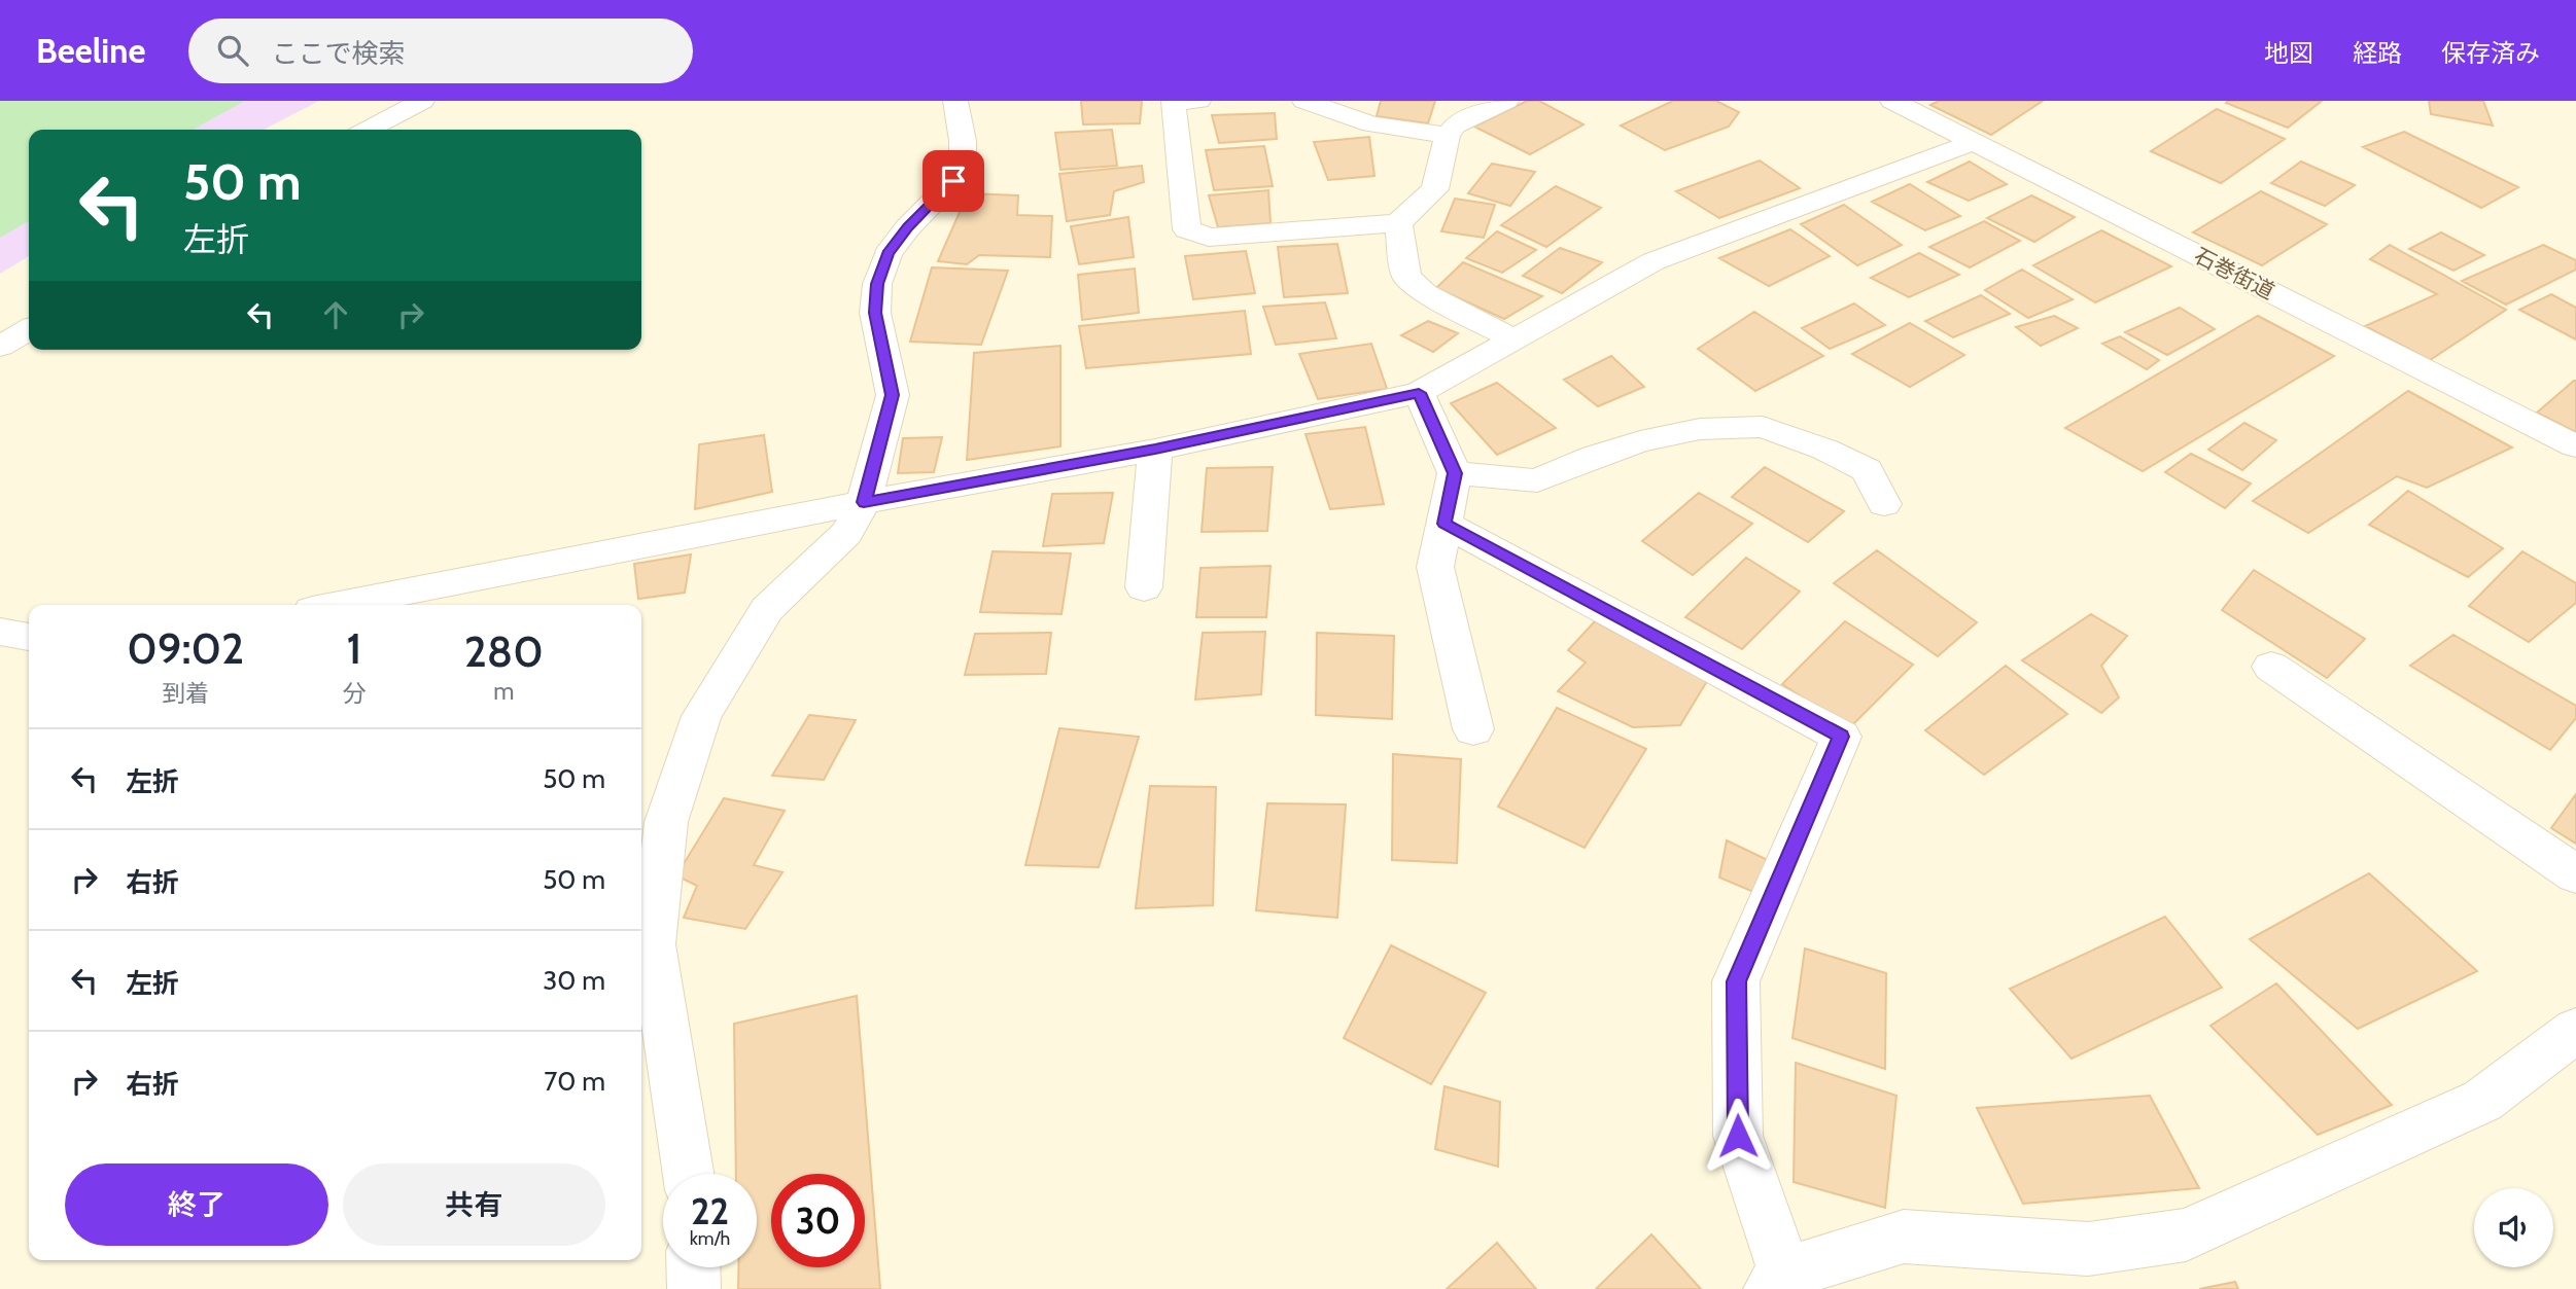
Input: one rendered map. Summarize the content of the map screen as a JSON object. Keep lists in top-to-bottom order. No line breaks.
{"streets":{"street":["石巻街道"]},"page":{"header":"Beeline","search":"ここで検索","nav":["地図","経路","保存済み"],"turn":["50 m","左折"],"eta":["09:02","到着","1","分","280","m"],"list":[{"name":"左折","value":"50 m"},{"name":"右折","value":"50 m"},{"name":"左折","value":"30 m"},{"name":"右折","value":"70 m"}],"buttons":["終了","共有"],"speed":"22 km/h","limit":"30"}}
